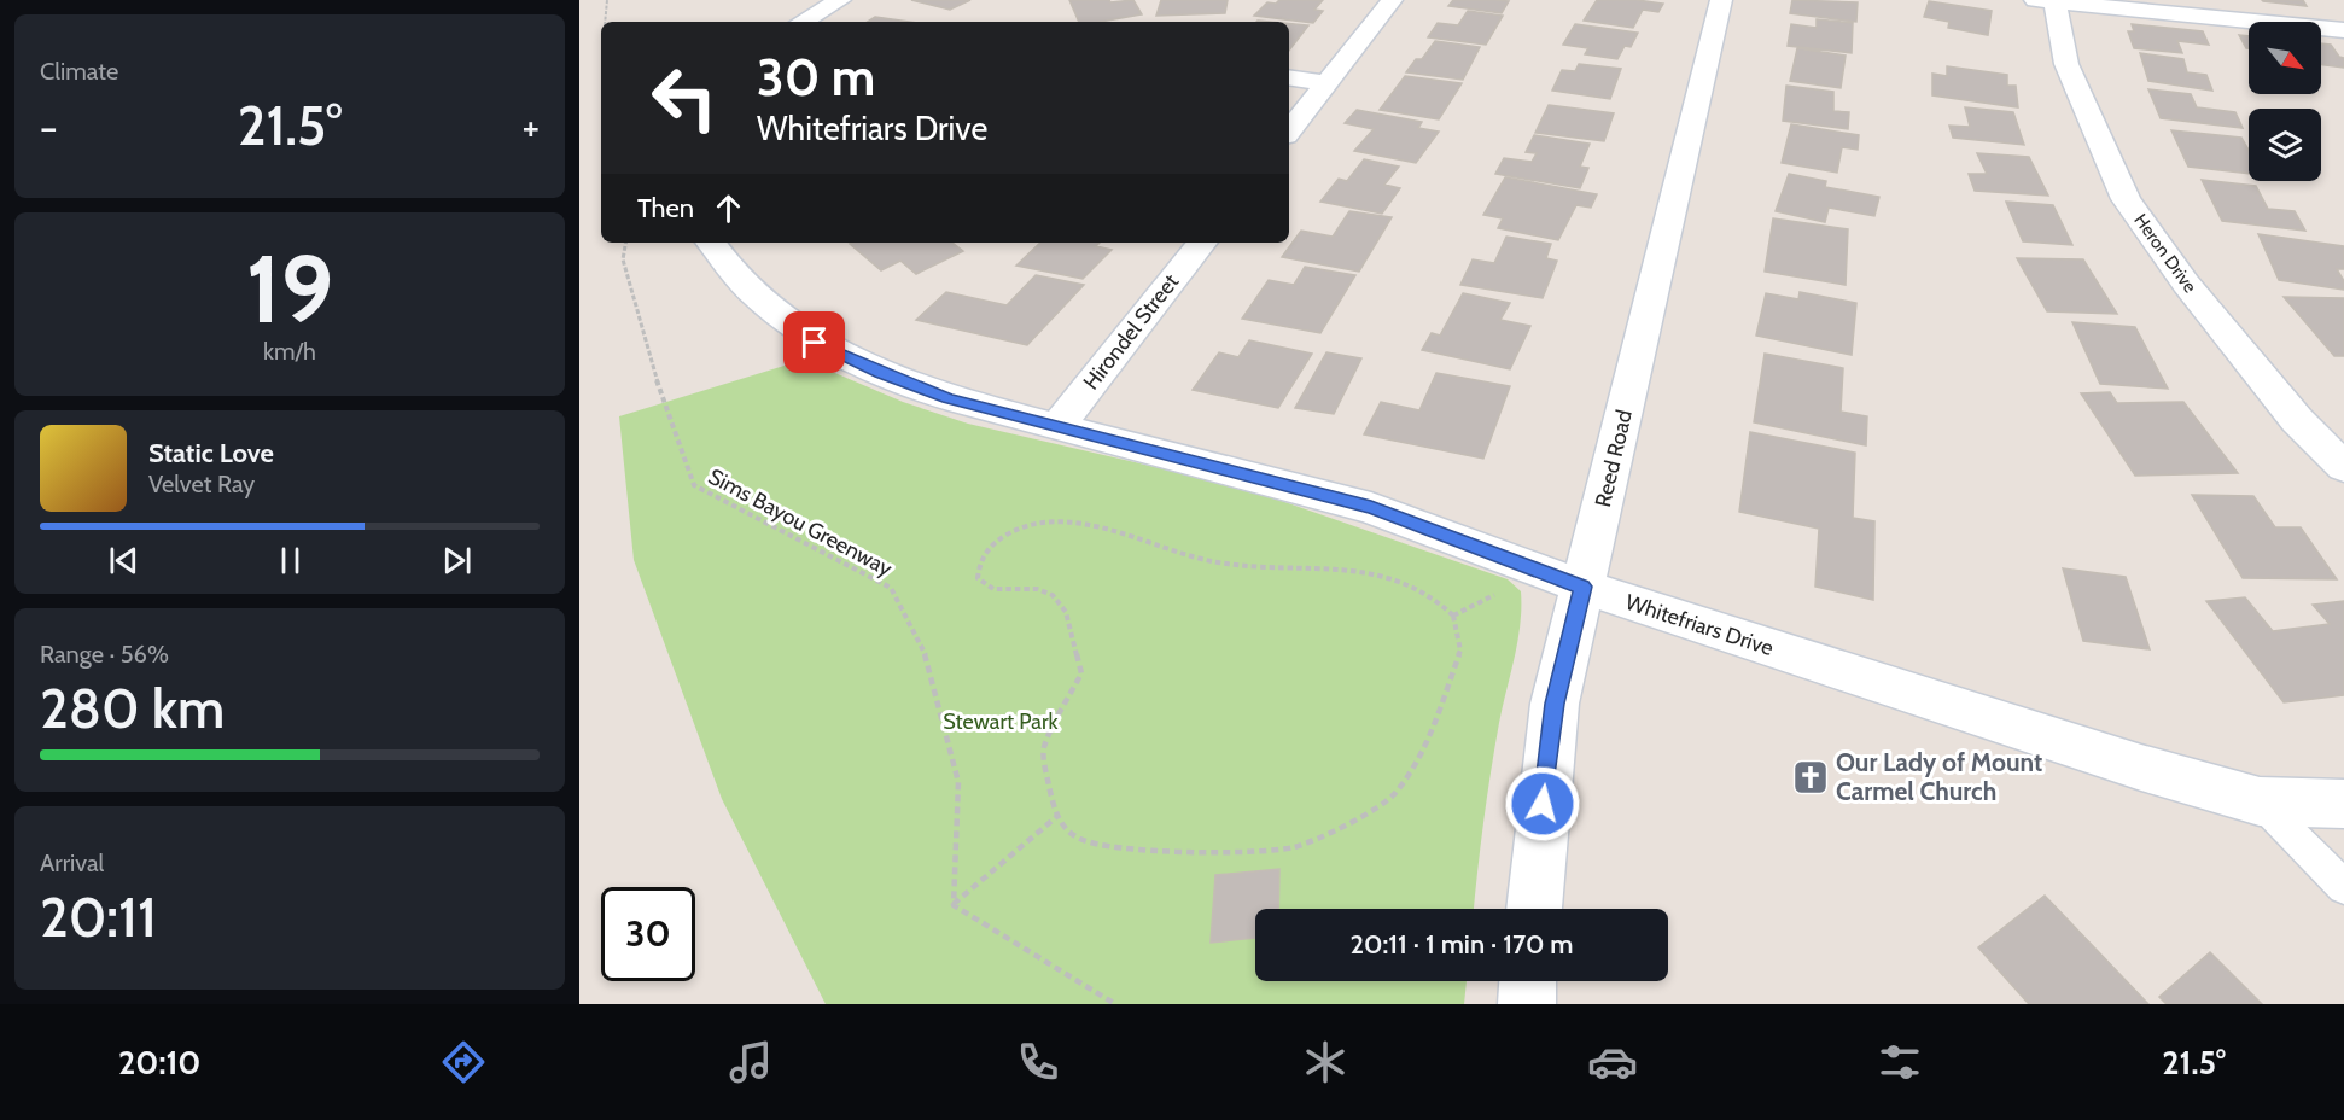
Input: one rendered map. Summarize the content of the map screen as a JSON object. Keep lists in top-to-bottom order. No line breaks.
{"streets":{"street":["Heron Drive","Hirondel Street","Reed Road","Whitefriars Drive"],"path":["Sims Bayou Greenway"]},"crossings":[["Hirondel Street","Whitefriars Drive"],["Reed Road","Whitefriars Drive"]],"parks":["Stewart Park"],"places":{"church":["Our Lady of Mount Carmel Church"]},"north":"bottom right","page":{"tile":["Climate",["19","km/h"],["Range · 56%","280 km"],["Arrival","20:11"]],"turn":["30 m","Whitefriars Drive"],"heat":["−","21.5°","+"],"then":"Then","song":["Static Love","Velvet Ray"],"limit":"30","trip":"20:11 · 1 min · 170 m","tabs":["20:10","21.5°"]}}
